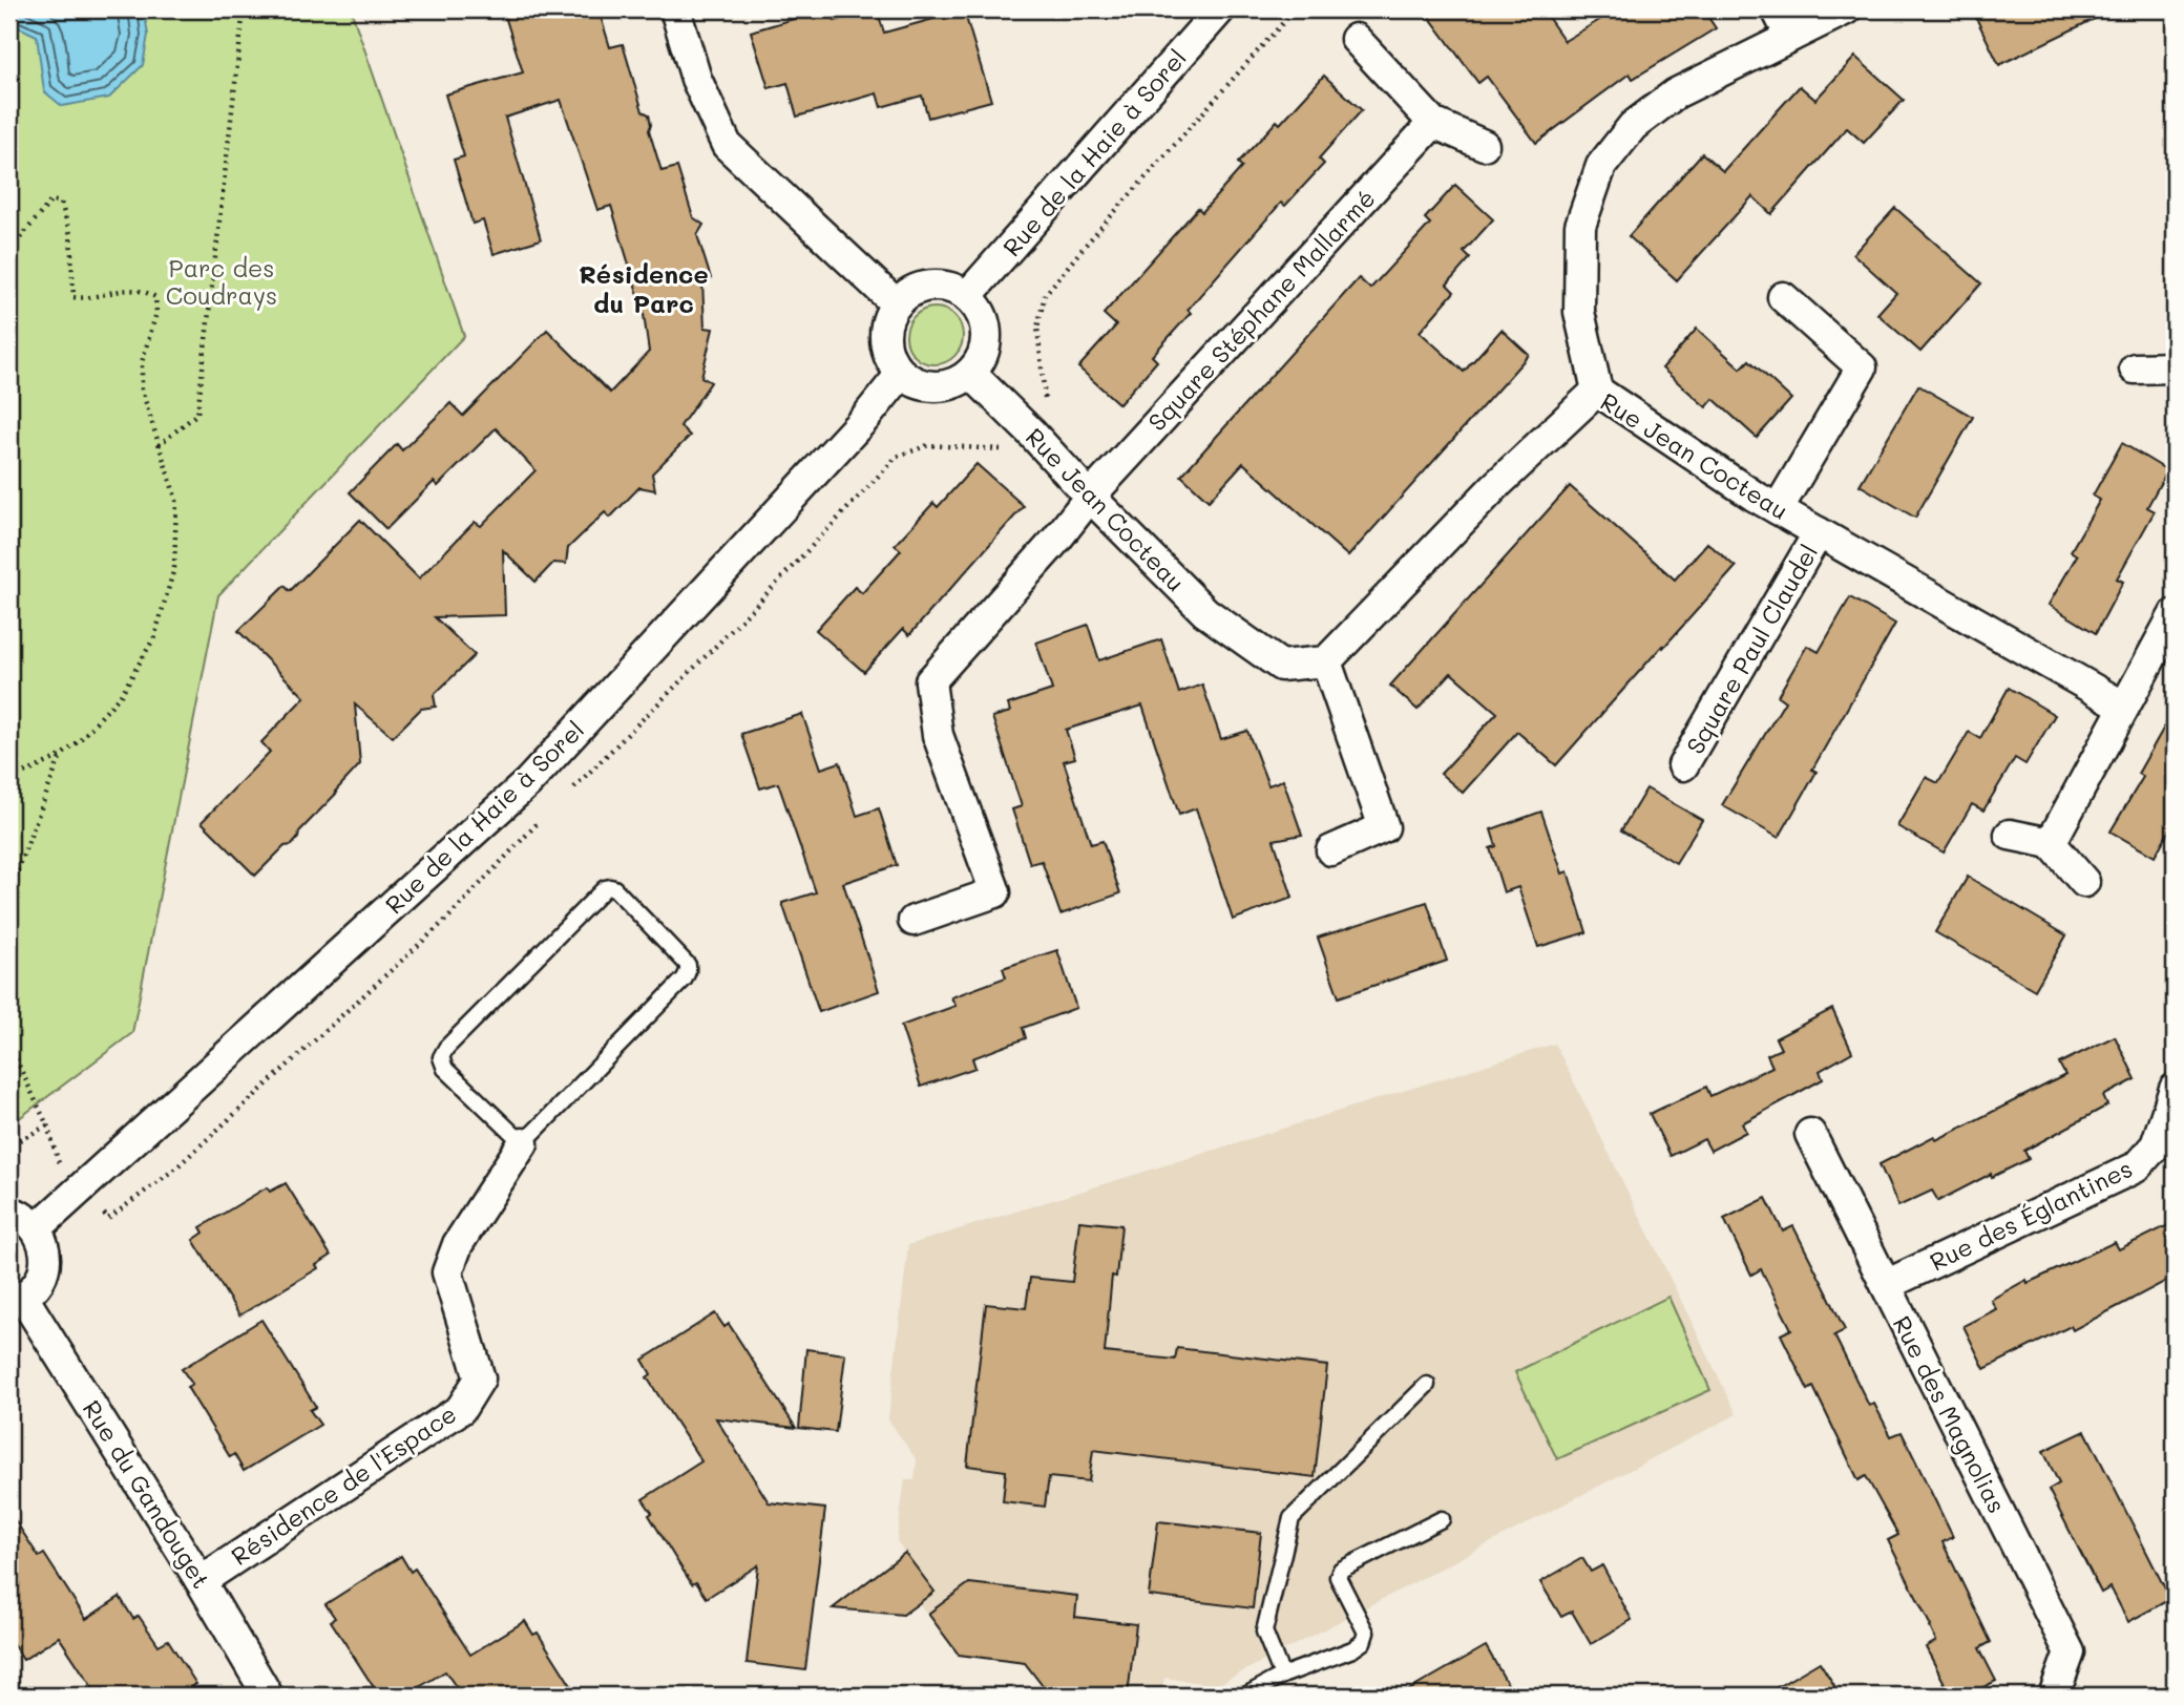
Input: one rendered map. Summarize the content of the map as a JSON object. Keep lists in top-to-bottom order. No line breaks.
{"streets":{"street":["Rue de la Haie à Sorel","Square Stéphane Mallarmé","Rue Jean Cocteau","Square Paul Claudel","Rue des Églantines","Rue des Magnolias","Résidence de l'Espace","Rue du Gandouget"]},"crossings":[["Rue de la Haie à Sorel","Rue Jean Cocteau"],["Square Stéphane Mallarmé","Rue Jean Cocteau"],["Rue Jean Cocteau","Square Paul Claudel"],["Rue des Églantines","Rue des Magnolias"],["Résidence de l'Espace","Rue du Gandouget"]],"districts":["Résidence du Parc"],"parks":["Parc des Coudrays"]}
